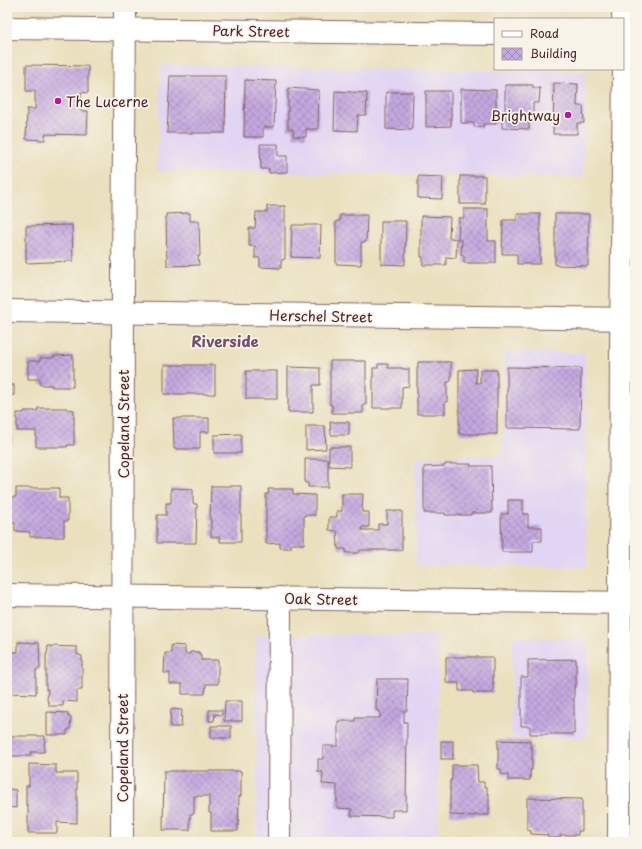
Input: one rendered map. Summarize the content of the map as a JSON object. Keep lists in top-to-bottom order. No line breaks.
{"streets":{"street":["Park Street","Herschel Street","Copeland Street","Oak Street"]},"crossings":[["Park Street","Copeland Street"],["Herschel Street","Copeland Street"],["Copeland Street","Oak Street"]],"districts":["Riverside"],"places":["The Lucerne","Brightway"],"legend":["Road","Building"]}
